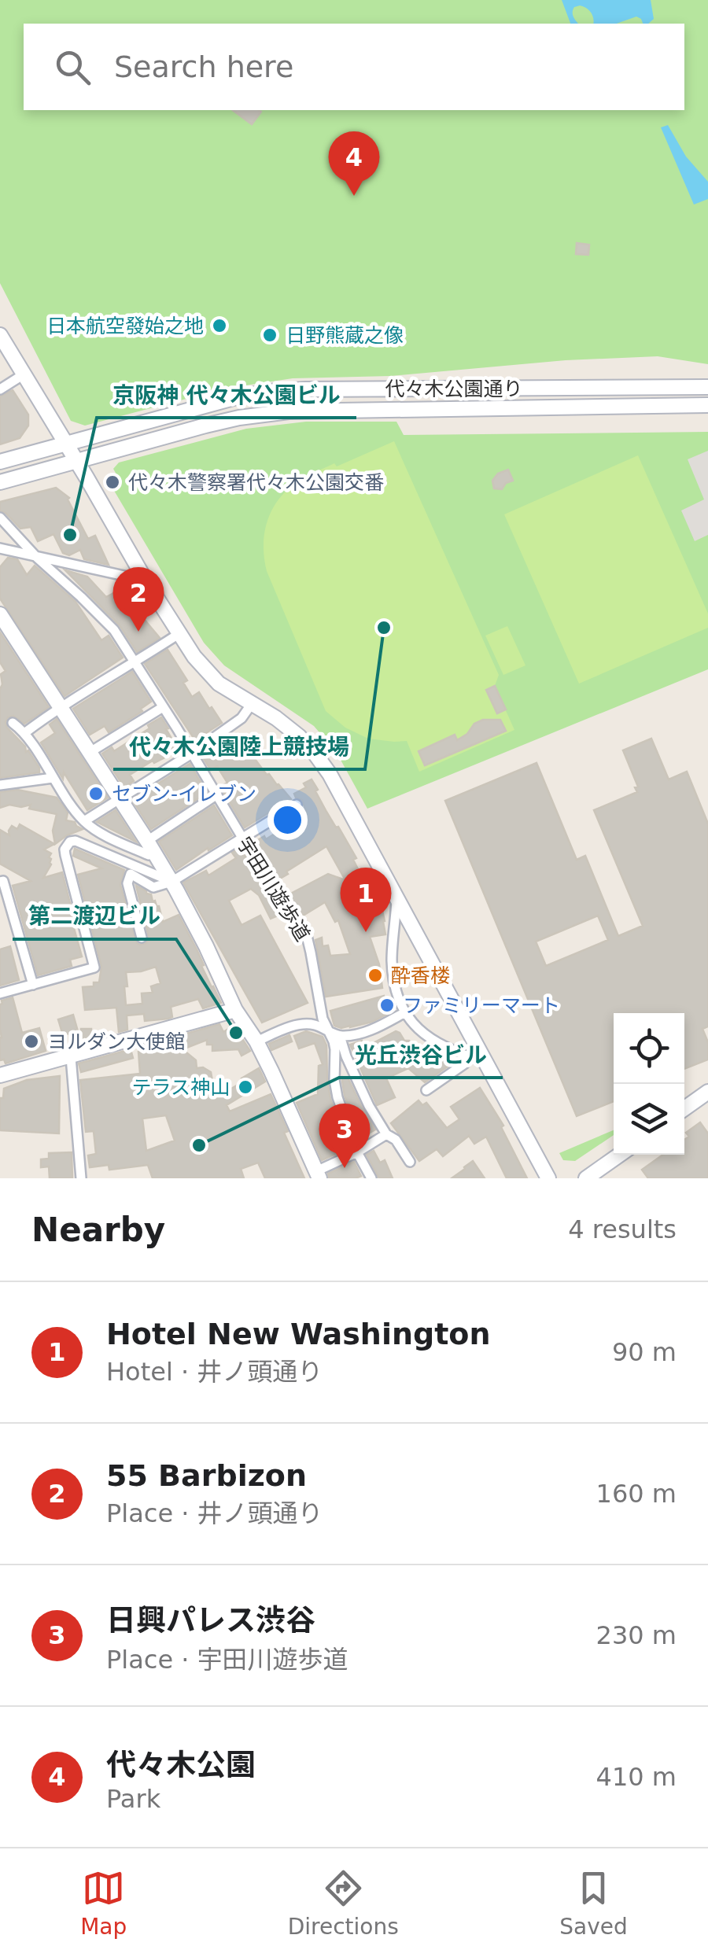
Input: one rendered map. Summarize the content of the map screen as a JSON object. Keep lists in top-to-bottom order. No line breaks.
{"streets":{"street":["代々木公園通り","宇田川遊歩道"]},"places":["日本航空發始之地","日野熊蔵之像","代々木警察署代々木公園交番","京阪神 代々木公園ビル","代々木公園陸上競技場","セブン-イレブン","酔香楼","ファミリーマート","第二渡辺ビル","ヨルダン大使館","テラス神山","光丘渋谷ビル"],"page":{"search":"Search here","pins":["4","2","1","3"],"heading":["Nearby","4 results"],"list":[{"mark":"1","name":"Hotel New Washington","note":"Hotel · 井ノ頭通り","value":"90 m"},{"mark":"2","name":"55 Barbizon","note":"Place · 井ノ頭通り","value":"160 m"},{"mark":"3","name":"日興パレス渋谷","note":"Place · 宇田川遊歩道","value":"230 m"},{"mark":"4","name":"代々木公園","note":"Park","value":"410 m"}],"nav":["Map","Directions","Saved"]}}
